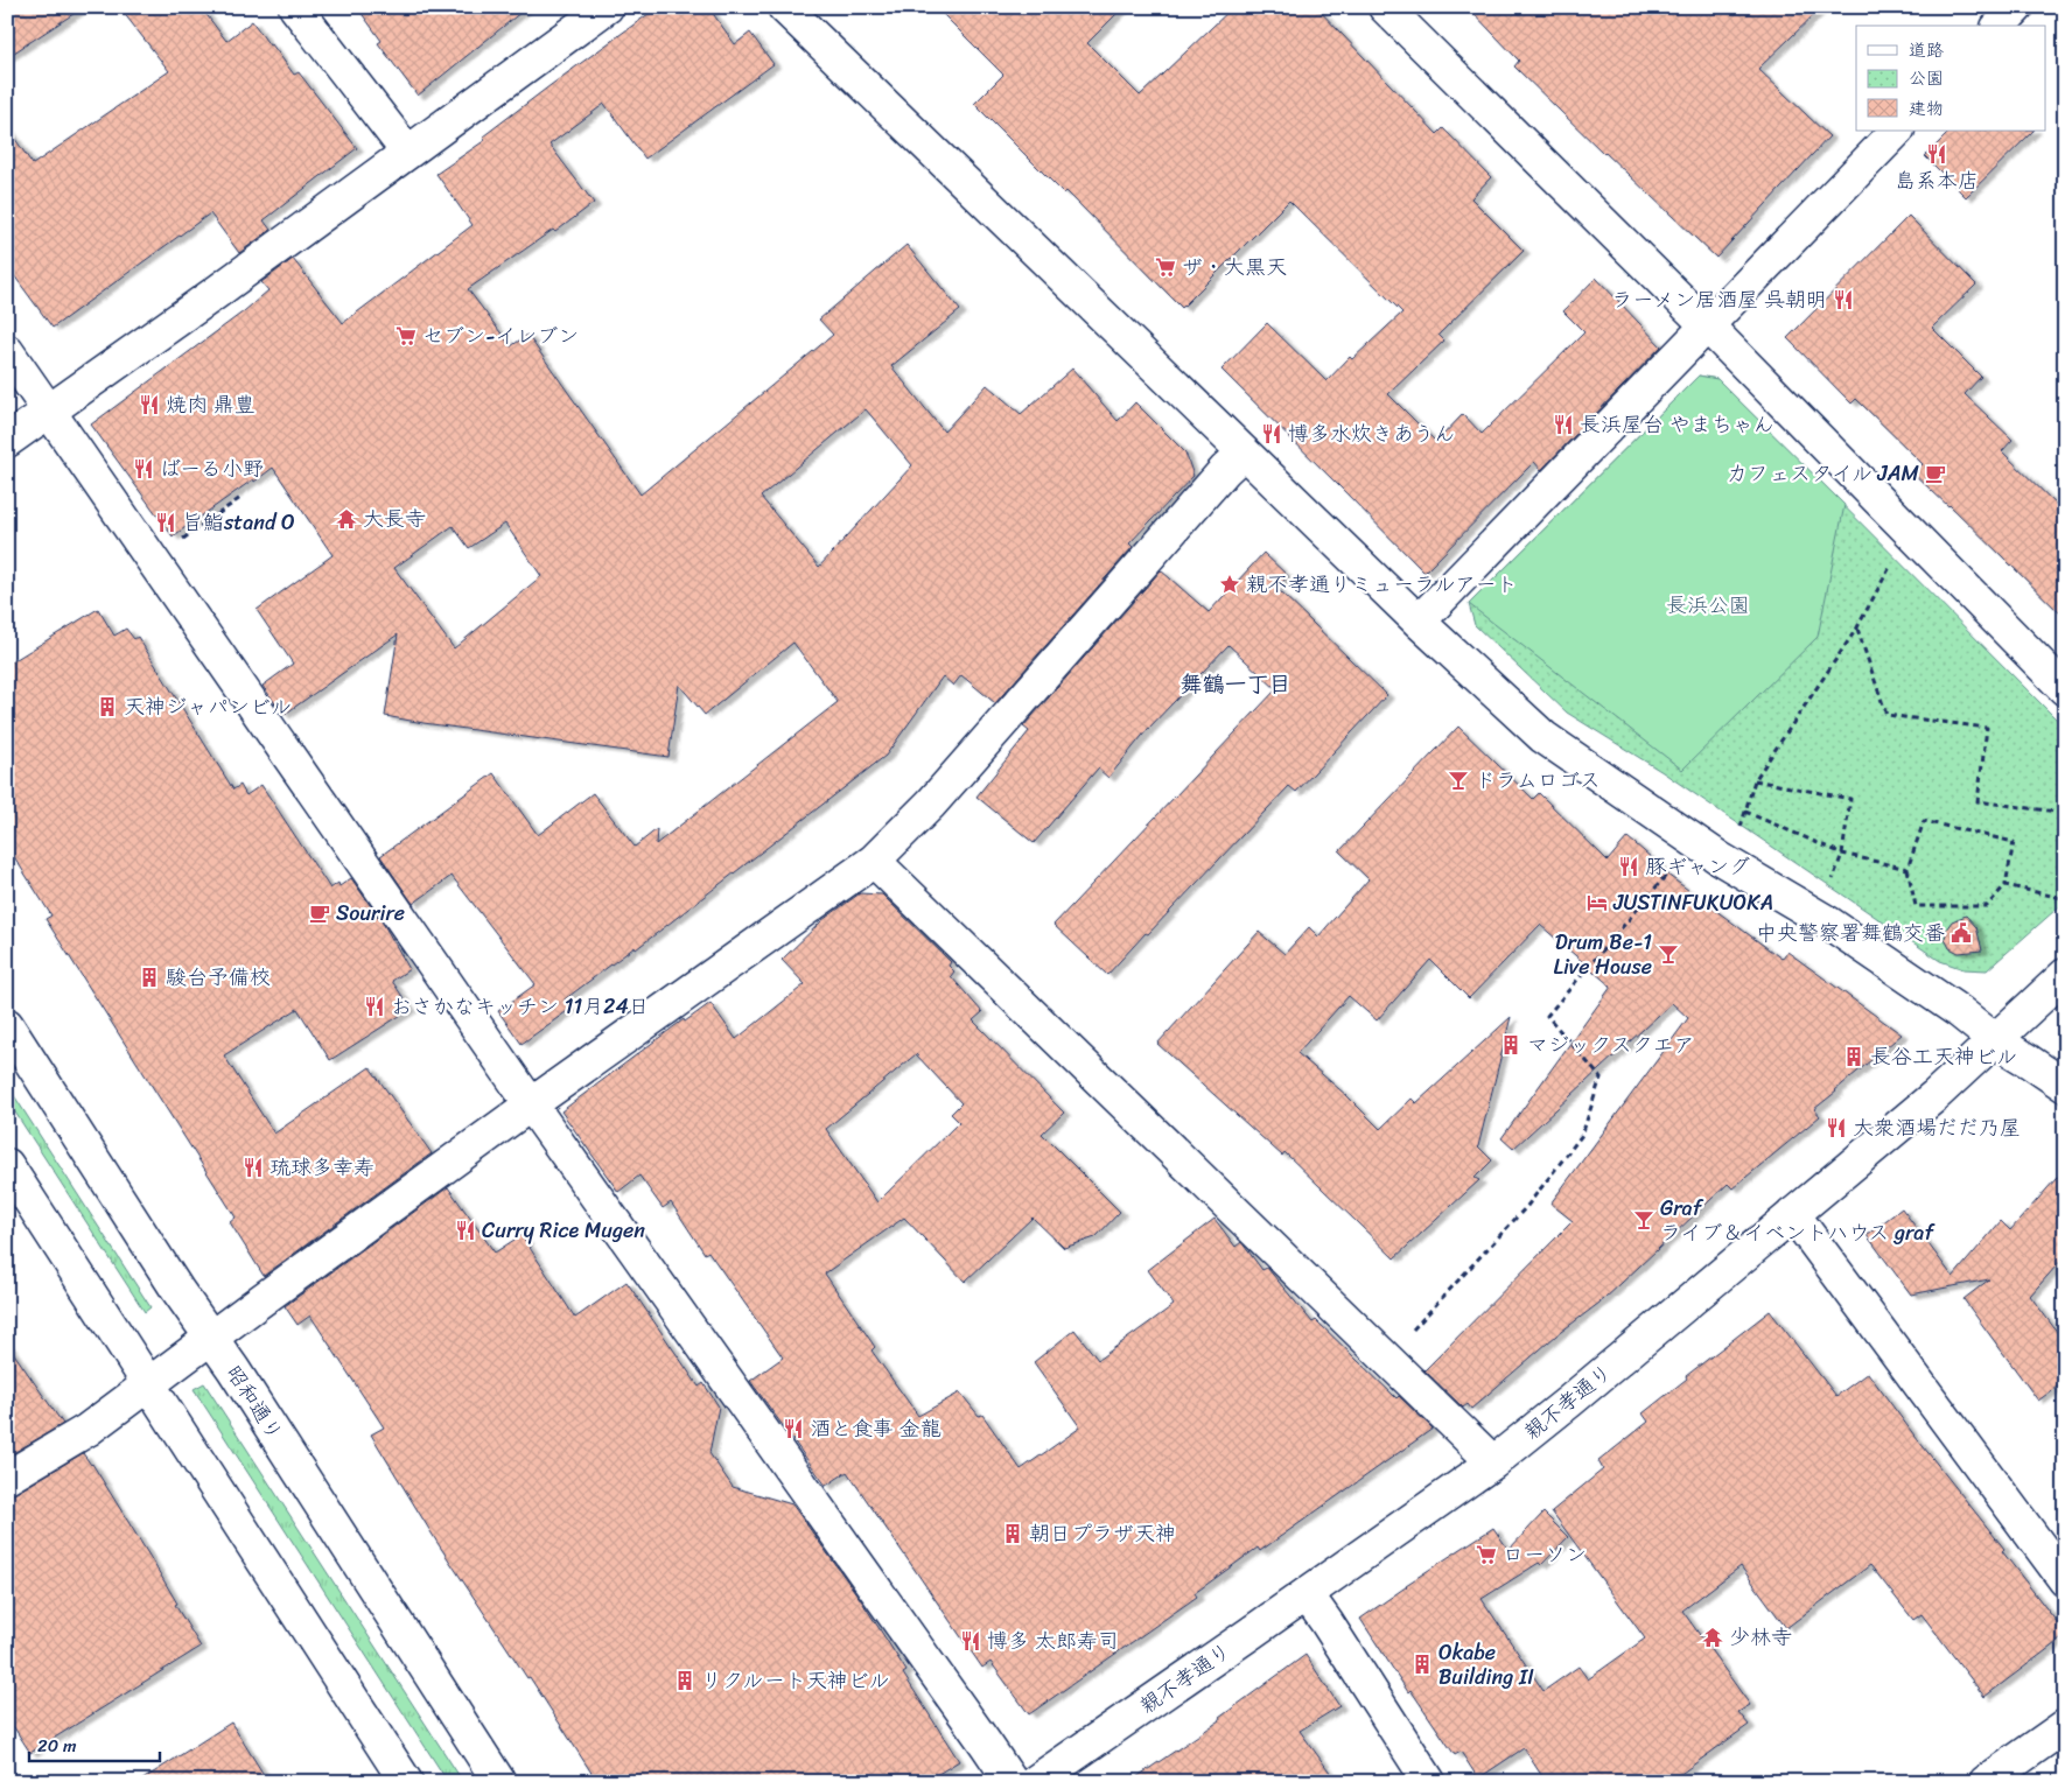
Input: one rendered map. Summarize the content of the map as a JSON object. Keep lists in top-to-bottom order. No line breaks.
{"streets":{"street":["親不孝通り","昭和通り"]},"districts":["舞鶴一丁目"],"parks":["長浜公園"],"places":{"restaurant":["島系本店","ラーメン居酒屋 呉朝明","焼肉 鼎豊","長浜屋台 やまちゃん","博多水炊きあうん","ばーる小野","旨鮨stand O","豚ギャング","おさかなキッチン 11月24日","大衆酒場だだ乃屋","琉球多幸寿","Curry Rice Mugen","酒と食事 金龍","博多 太郎寿司"],"supermarket":["ザ・大黒天","セブン-イレブン","ローソン"],"cafe":["カフェスタイル JAM","Sourire"],"temple":["大長寺","少林寺"],"place":["親不孝通りミューラルアート"],"building":["天神ジャパンビル","駿台予備校","マジックスクエア","長谷工天神ビル","朝日プラザ天神","Okabe Building II","リクルート天神ビル"],"bar":["ドラムロゴス","Drum Be-1 Live House","Graf ライブ＆イベントハウス graf"],"hotel":["JUSTINFUKUOKA"],"public building":["中央警察署舞鶴交番"]},"legend":["道路","公園","建物"],"scale_bar":"20 m"}
